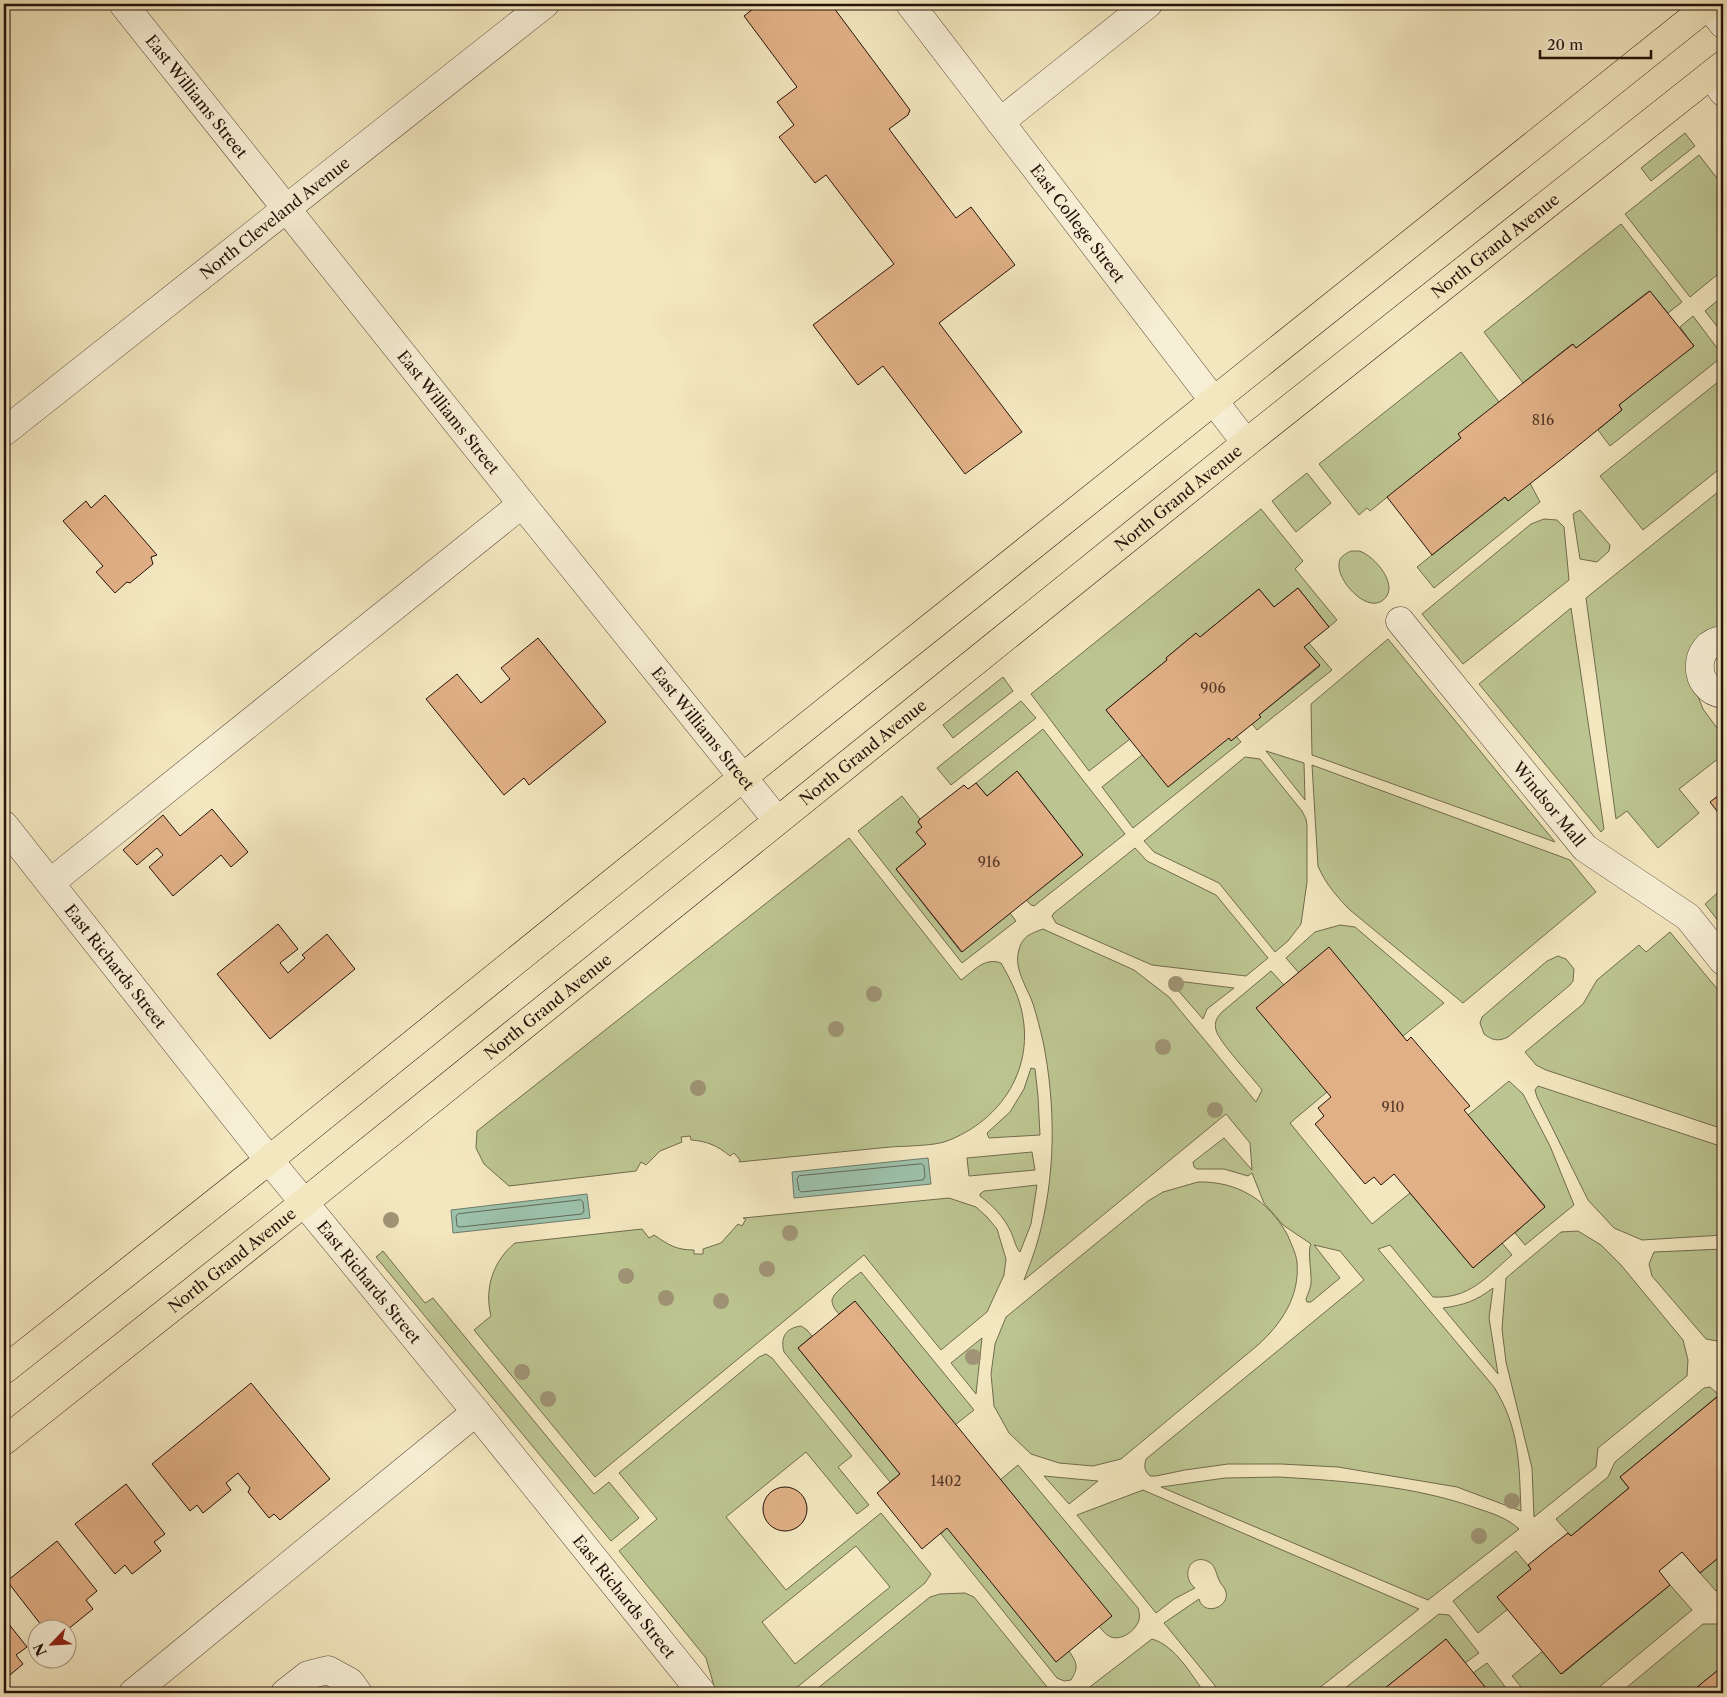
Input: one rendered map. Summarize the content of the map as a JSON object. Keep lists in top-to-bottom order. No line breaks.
{"streets":{"main road":["North Grand Avenue"],"street":["East Williams Street","North Cleveland Avenue","East College Street","Windsor Mall","East Richards Street"]},"crossings":[["East Williams Street","North Cleveland Avenue"],["East Williams Street","North Grand Avenue"],["East College Street","North Grand Avenue"],["North Grand Avenue","East Richards Street"]],"house_numbers":["816","906","916","910","1402"],"scale_bar":"20 m","north":"bottom left"}
